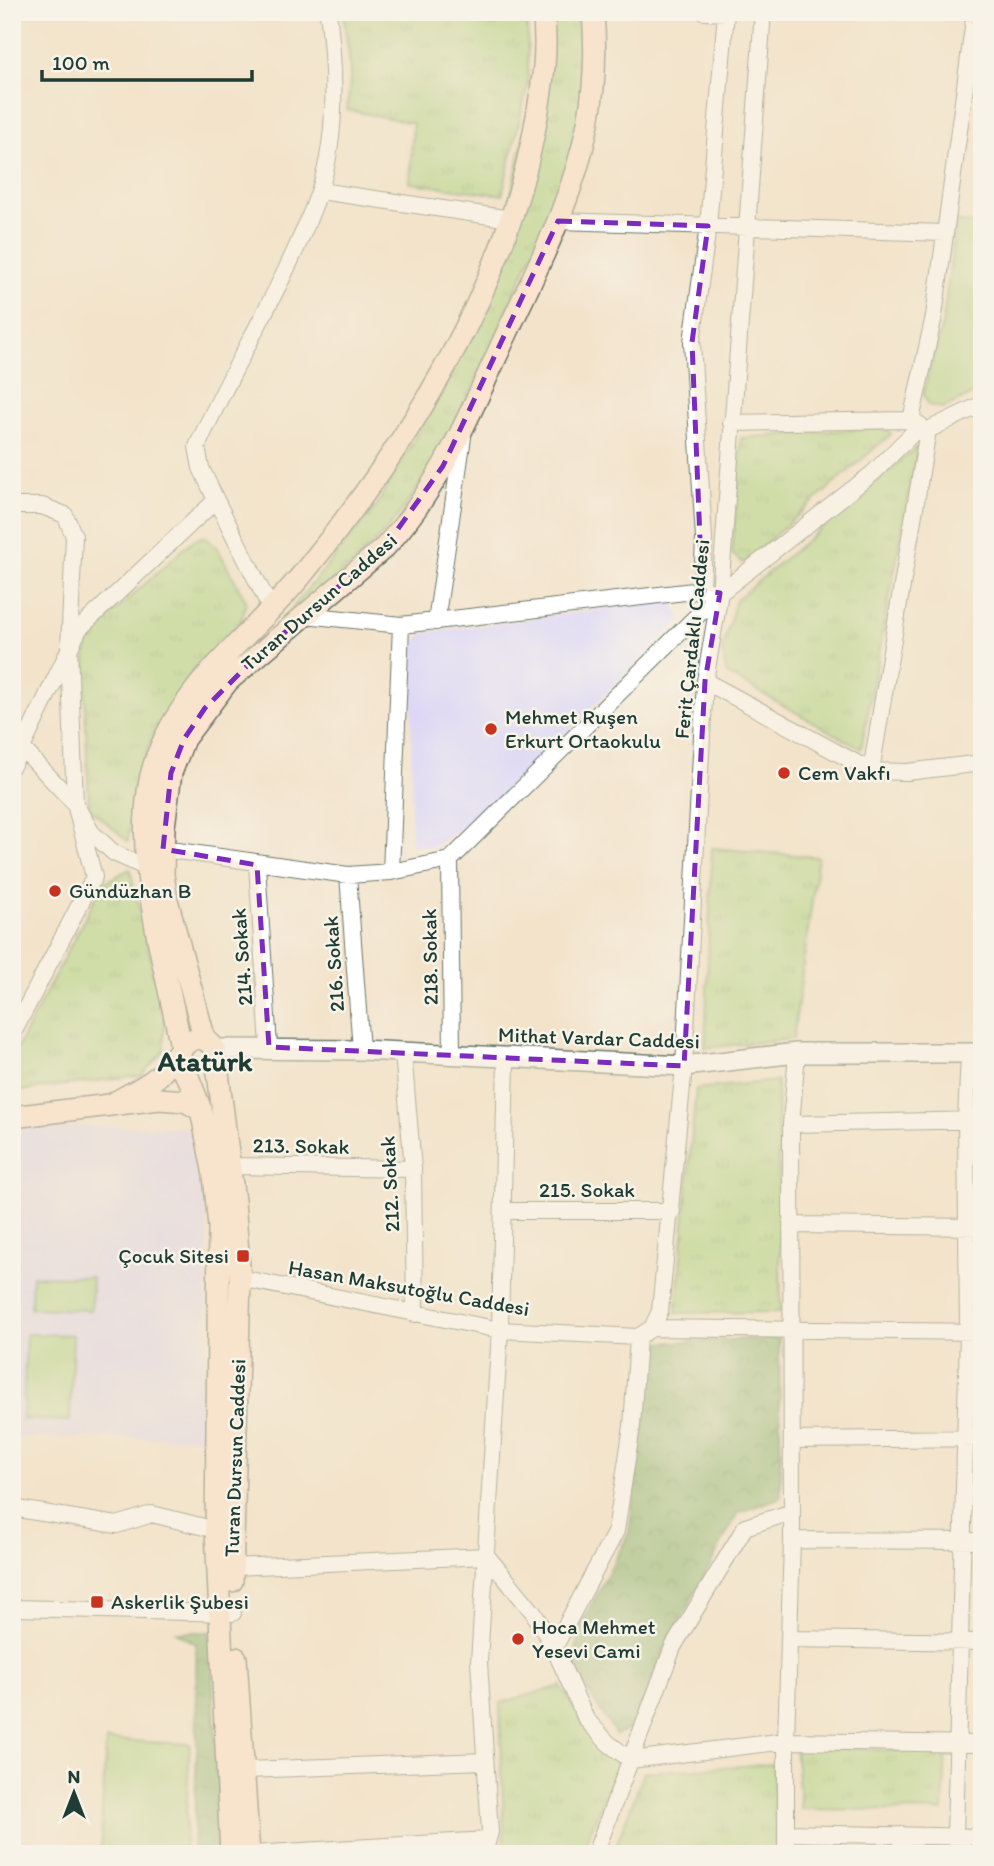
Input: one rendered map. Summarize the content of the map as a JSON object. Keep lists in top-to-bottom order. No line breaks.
{"streets":{"main road":["Turan Dursun Caddesi"],"street":["Ferit Çardaklı Caddesi","214. Sokak","218. Sokak","216. Sokak","Mithat Vardar Caddesi","213. Sokak","212. Sokak","215. Sokak","Hasan Maksutoğlu Caddesi"]},"crossings":[["Turan Dursun Caddesi","Mithat Vardar Caddesi"],["Turan Dursun Caddesi","213. Sokak"],["Turan Dursun Caddesi","Hasan Maksutoğlu Caddesi"],["Ferit Çardaklı Caddesi","Mithat Vardar Caddesi"],["Ferit Çardaklı Caddesi","215. Sokak"],["Ferit Çardaklı Caddesi","Hasan Maksutoğlu Caddesi"],["214. Sokak","Mithat Vardar Caddesi"],["218. Sokak","Mithat Vardar Caddesi"],["216. Sokak","Mithat Vardar Caddesi"],["Mithat Vardar Caddesi","212. Sokak"],["213. Sokak","212. Sokak"],["212. Sokak","Hasan Maksutoğlu Caddesi"]],"districts":["Atatürk"],"places":{"other":["Mehmet Ruşen Erkurt Ortaokulu","Cem Vakfı","Gündüzhan B","Hoca Mehmet Yesevi Cami"],"transit":["Çocuk Sitesi","Askerlik Şubesi"]},"scale_bar":"100 m","north":"top"}
